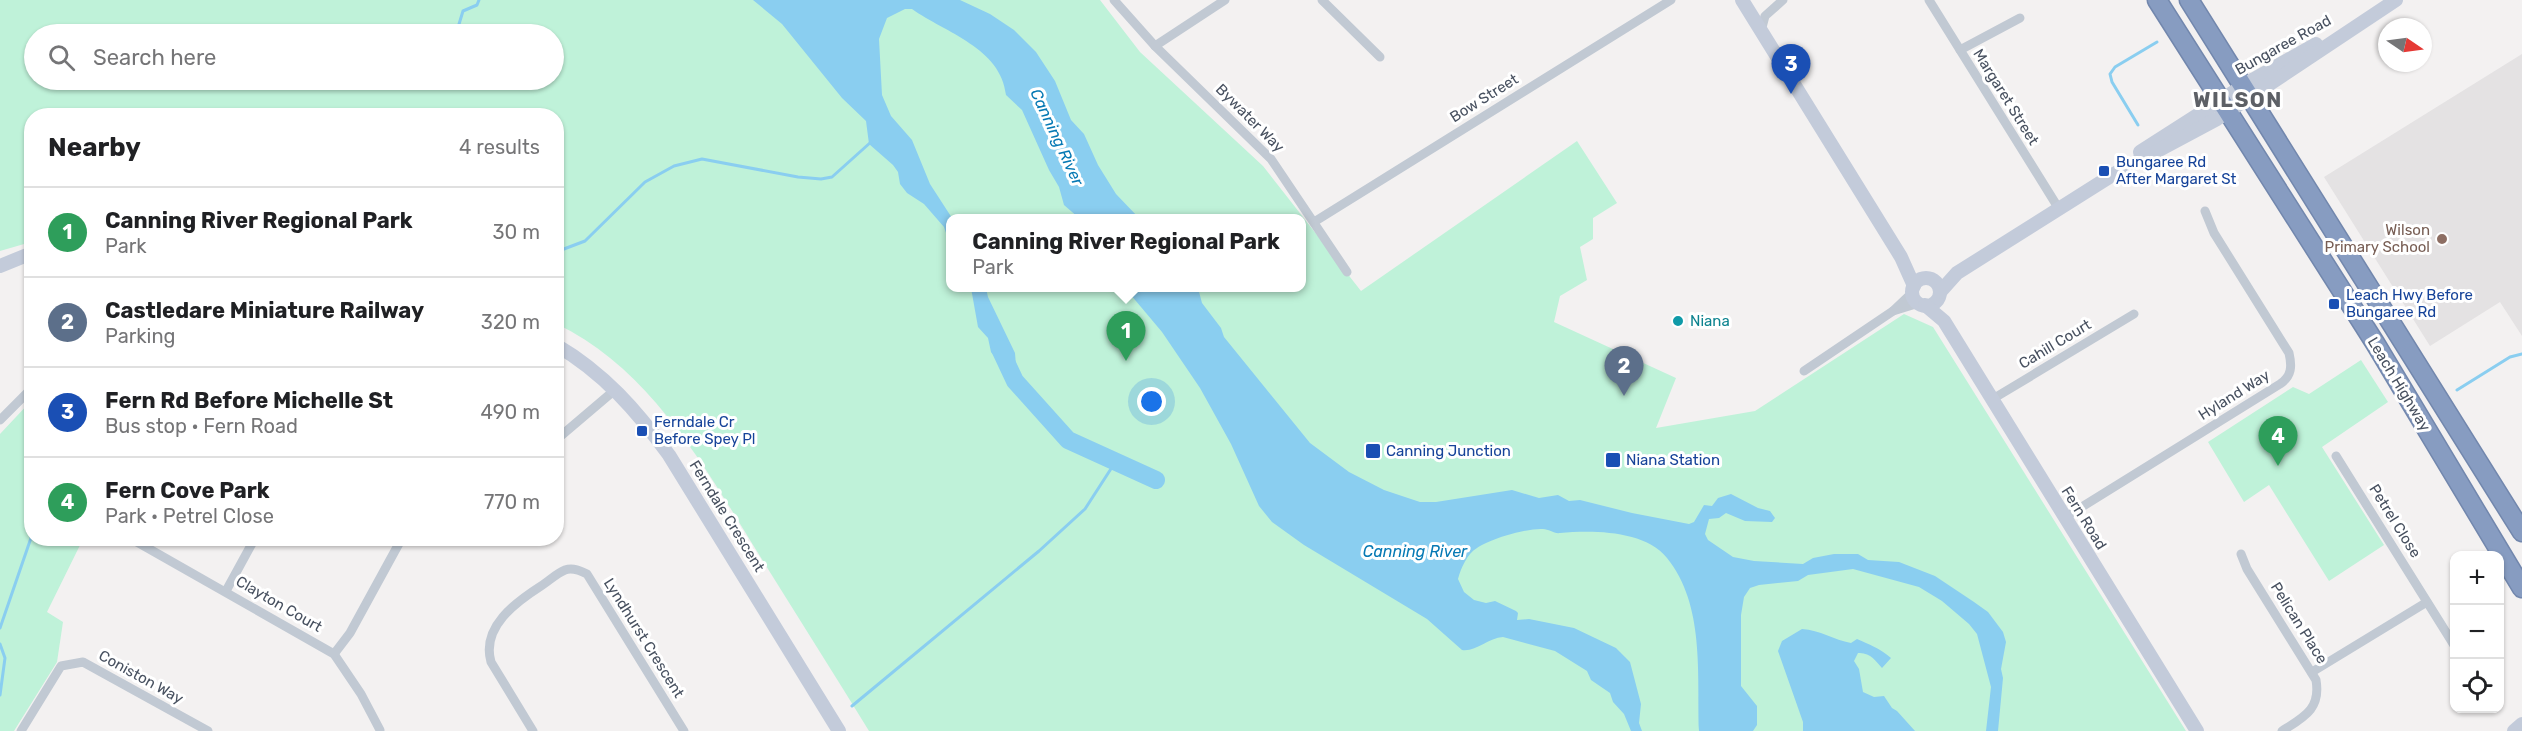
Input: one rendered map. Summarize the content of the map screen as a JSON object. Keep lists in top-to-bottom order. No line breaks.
{"streets":{"highway":["Leach Highway"],"street":["Bungaree Road","Margaret Street","Bow Street","Bywater Way","Cahill Court","Hyland Way","Ferndale Crescent","Fern Road","Petrel Close","Clayton Court","Pelican Place","Lyndhurst Crescent","Coniston Way"]},"crossings":[["Bungaree Road","Margaret Street"],["Bungaree Road","Leach Highway"],["Bungaree Road","Fern Road"],["Bow Street","Bywater Way"],["Cahill Court","Fern Road"],["Hyland Way","Fern Road"]],"districts":["WILSON"],"water":["Canning River"],"places":{"transit":["Bungaree Rd After Margaret St","Leach Hwy Before Bungaree Rd","Ferndale Cr Before Spey Pl","Canning Junction","Niana Station"],"other":["Wilson Primary School","Niana"]},"north":"right","page":{"search":"Search here","pins":["3","1","2","4"],"heading":["Nearby","4 results"],"list":[{"mark":"1","name":"Canning River Regional Park","note":"Park","value":"30 m"},{"mark":"2","name":"Castledare Miniature Railway","note":"Parking","value":"320 m"},{"mark":"3","name":"Fern Rd Before Michelle St","note":"Bus stop · Fern Road","value":"490 m"},{"mark":"4","name":"Fern Cove Park","note":"Park · Petrel Close","value":"770 m"}],"popup":["Canning River Regional Park","Park"],"map_buttons":["+","−"]}}
